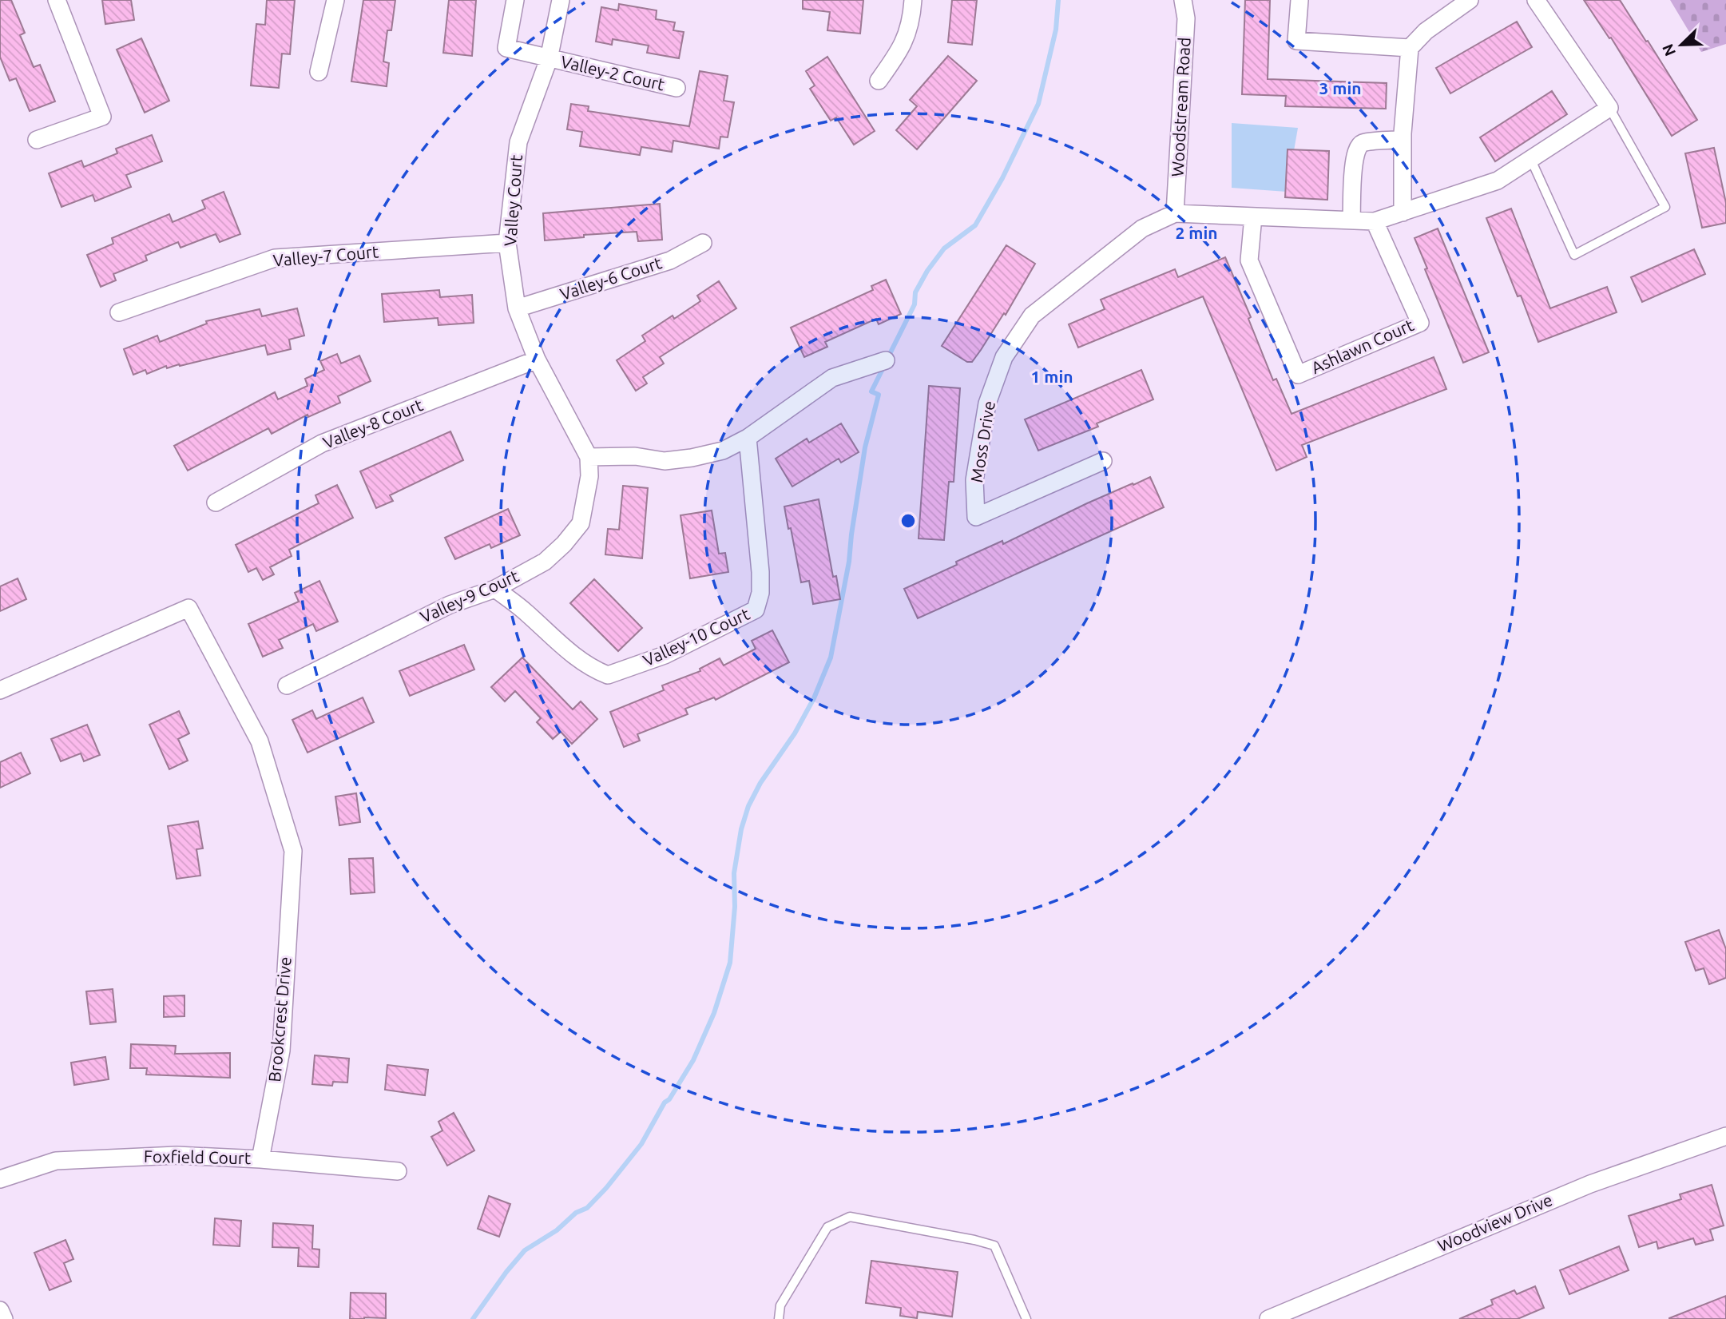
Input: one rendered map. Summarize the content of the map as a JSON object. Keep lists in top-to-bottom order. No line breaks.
{"streets":{"street":["Valley-2 Court","Woodstream Road","Valley Court","Valley-7 Court","Valley-6 Court","Ashlawn Court","Valley-8 Court","Moss Drive","Valley-9 Court","Valley-10 Court","Brookcrest Drive","Foxfield Court","Woodview Drive"]},"crossings":[["Valley-2 Court","Valley Court"],["Woodstream Road","Moss Drive"],["Valley Court","Valley-7 Court"],["Valley Court","Valley-6 Court"],["Valley Court","Valley-8 Court"],["Valley Court","Valley-9 Court"],["Valley-9 Court","Valley-10 Court"],["Brookcrest Drive","Foxfield Court"]],"north":"bottom left","rings":["3 min","2 min","1 min"]}
